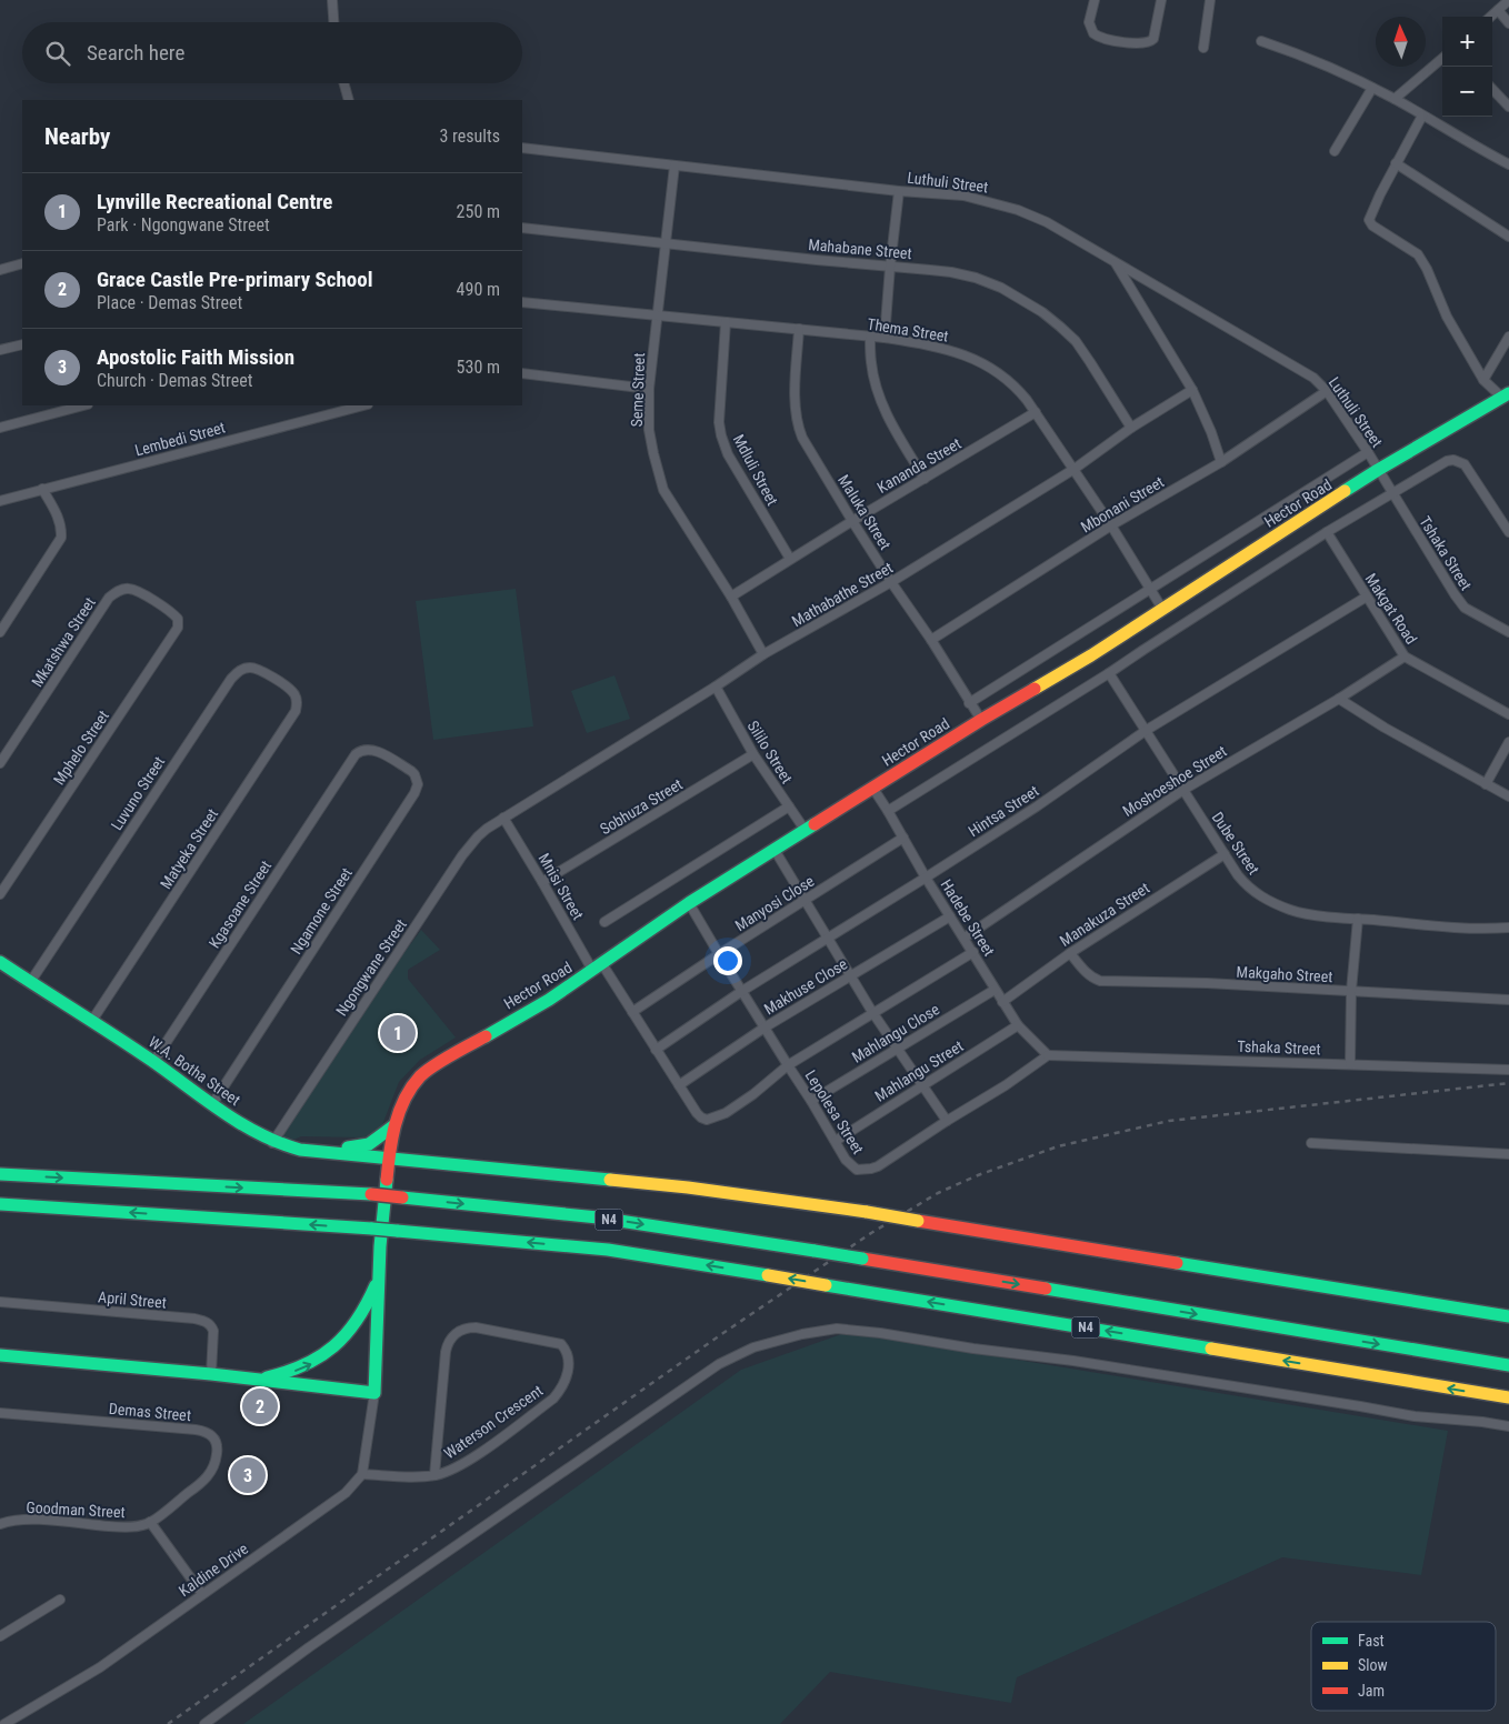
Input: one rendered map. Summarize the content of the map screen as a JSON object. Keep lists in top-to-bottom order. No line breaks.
{"streets":{"main road":["Hector Road","W.A. Botha Street","N4"],"street":["Luthuli Street","Mahabane Street","Thema Street","Seme Street","Lembedi Street","Kananda Street","Mdluli Street","Mbonani Street","Maluka Street","Tshaka Street","Mathabathe Street","Makgat Road","Mkatshwa Street","Mphelo Street","Sililo Street","Moshoeshoe Street","Luvuno Street","Sobhuza Street","Hintsa Street","Dube Street","Matyeka Street","Mnisi Street","Manyosi Close","Kgasoane Street","Ngamone Street","Manakuza Street","Hadebe Street","Ngongwane Street","Makgaho Street","Makhuse Close","Mahlangu Close","Mahlangu Street","Lepolesa Street","April Street","Demas Street","Waterson Crescent","Goodman Street","Kaldine Drive"]},"crossings":[["Luthuli Street","Seme Street"],["Luthuli Street","Hector Road"],["Luthuli Street","Mbonani Street"],["Luthuli Street","Tshaka Street"],["Mahabane Street","Seme Street"],["Mahabane Street","Mathabathe Street"],["Thema Street","Seme Street"],["Thema Street","Kananda Street"],["Thema Street","Mdluli Street"],["Thema Street","Hector Road"],["Thema Street","Mbonani Street"],["Thema Street","Maluka Street"],["Thema Street","Mathabathe Street"],["Seme Street","Kananda Street"],["Seme Street","Mathabathe Street"],["Kananda Street","Mdluli Street"],["Kananda Street","Maluka Street"],["Hector Road","Maluka Street"],["Hector Road","Tshaka Street"],["Hector Road","Sililo Street"],["Hector Road","Mnisi Street"],["Hector Road","Hadebe Street"],["Hector Road","W.A. Botha Street"],["Hector Road","Lepolesa Street"],["Mbonani Street","Maluka Street"],["Maluka Street","Mathabathe Street"],["Tshaka Street","Hadebe Street"],["Tshaka Street","Lepolesa Street"],["Mathabathe Street","Sililo Street"],["Mathabathe Street","Mnisi Street"],["Mathabathe Street","Ngongwane Street"],["Makgat Road","Moshoeshoe Street"],["Makgat Road","Hintsa Street"],["Mkatshwa Street","Mphelo Street"],["Sililo Street","Sobhuza Street"],["Moshoeshoe Street","Dube Street"],["Moshoeshoe Street","Hadebe Street"],["Luvuno Street","Matyeka Street"],["Luvuno Street","W.A. Botha Street"],["Sobhuza Street","Mnisi Street"],["Hintsa Street","Dube Street"],["Hintsa Street","Hadebe Street"],["Hintsa Street","Lepolesa Street"],["Dube Street","Manakuza Street"],["Matyeka Street","W.A. Botha Street"],["Mnisi Street","Ngongwane Street"],["Mnisi Street","Lepolesa Street"],["Manyosi Close","Hadebe Street"],["Manyosi Close","Lepolesa Street"],["Kgasoane Street","Ngamone Street"],["Kgasoane Street","W.A. Botha Street"],["Ngamone Street","W.A. Botha Street"],["Manakuza Street","Hadebe Street"],["Manakuza Street","Makgaho Street"],["Hadebe Street","Makhuse Close"],["Hadebe Street","Mahlangu Close"],["Hadebe Street","Mahlangu Street"],["Hadebe Street","Lepolesa Street"],["Ngongwane Street","W.A. Botha Street"],["Makhuse Close","Lepolesa Street"],["Mahlangu Close","Lepolesa Street"],["Mahlangu Street","Lepolesa Street"],["Demas Street","Goodman Street"],["Waterson Crescent","Kaldine Drive"]],"legend":["Fast","Slow","Jam"],"north":"top","page":{"map_buttons":["+","−"],"search":"Search here","heading":["Nearby","3 results"],"list":[{"mark":"1","name":"Lynville Recreational Centre","note":"Park · Ngongwane Street","value":"250 m"},{"mark":"2","name":"Grace Castle Pre-primary School","note":"Place · Demas Street","value":"490 m"},{"mark":"3","name":"Apostolic Faith Mission","note":"Church · Demas Street","value":"530 m"}],"pins":["1","2","3"]}}
